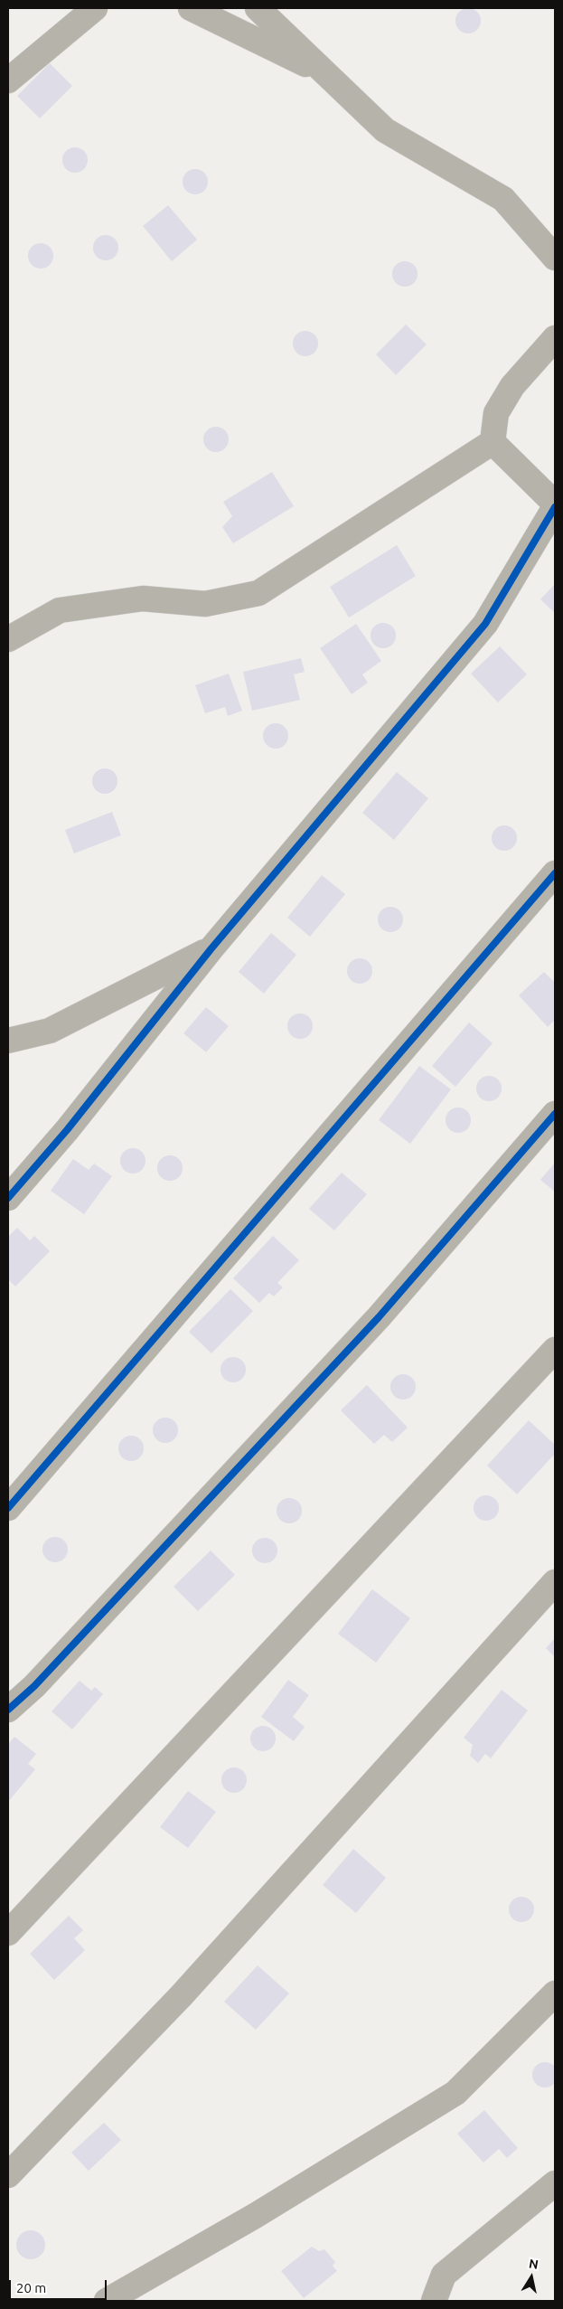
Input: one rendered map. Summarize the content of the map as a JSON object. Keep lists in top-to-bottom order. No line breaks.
{"scale_bar":"20 m","north":"top"}
